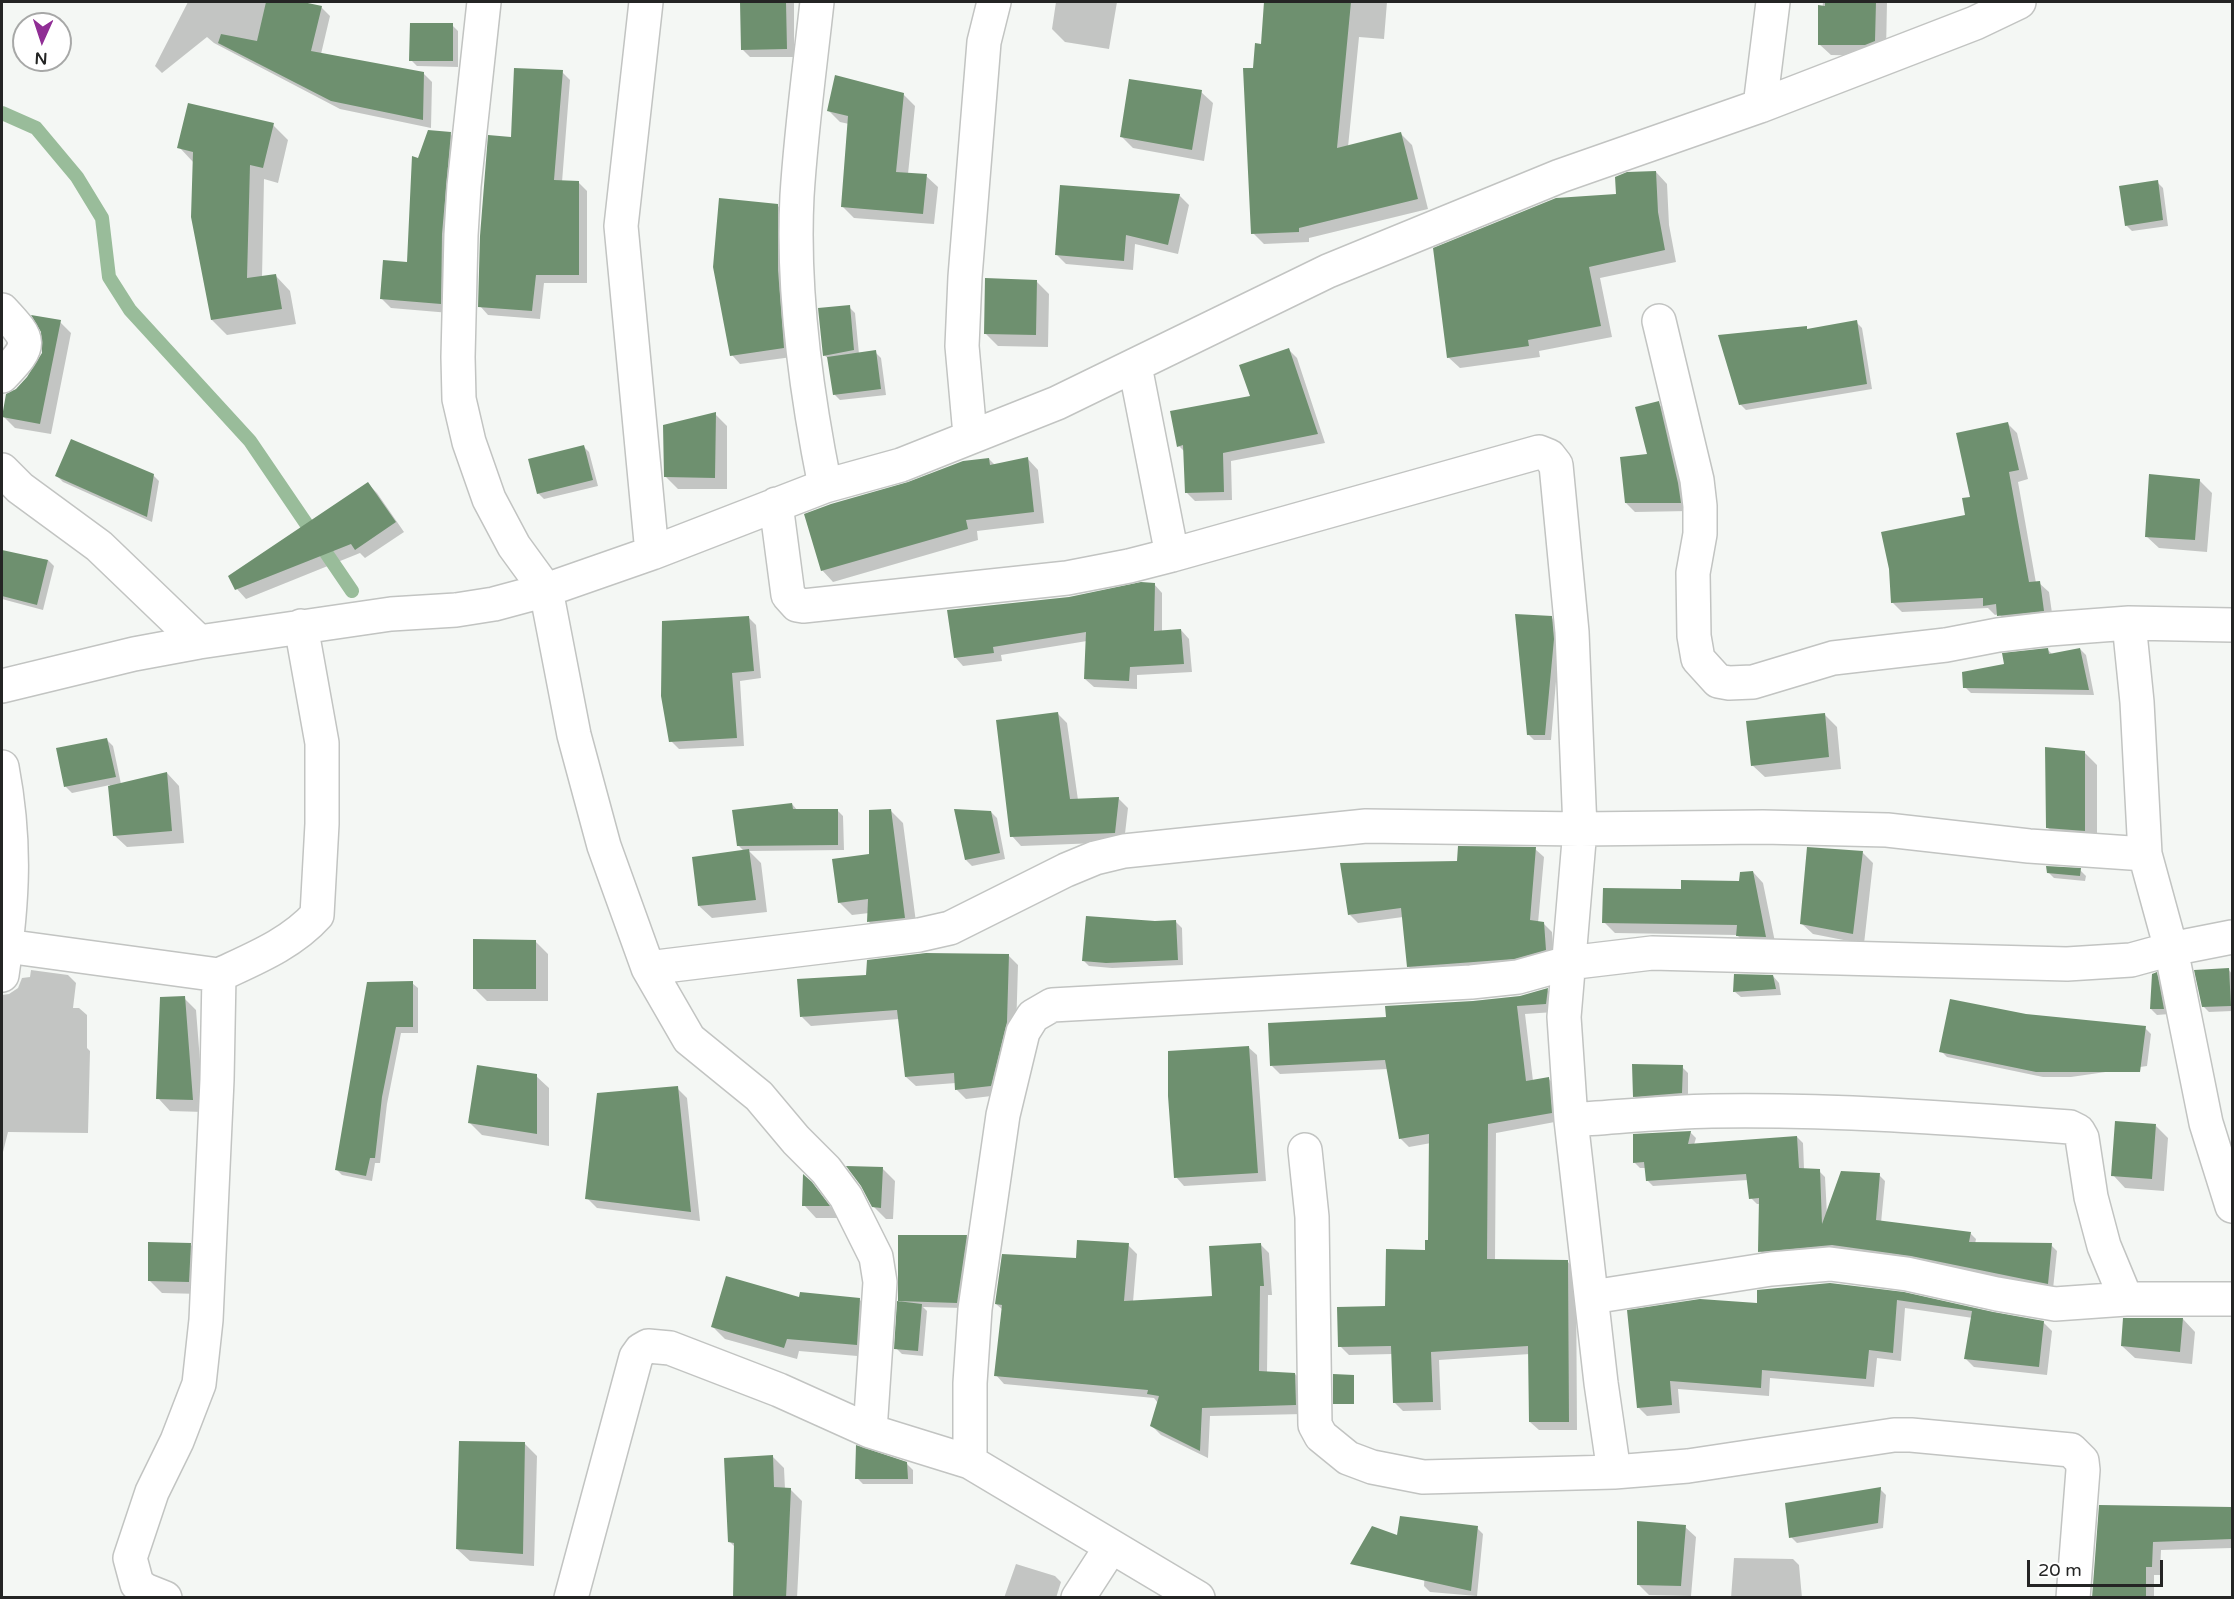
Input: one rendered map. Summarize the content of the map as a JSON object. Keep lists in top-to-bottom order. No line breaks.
{"scale_bar":"20 m","north":"bottom"}
